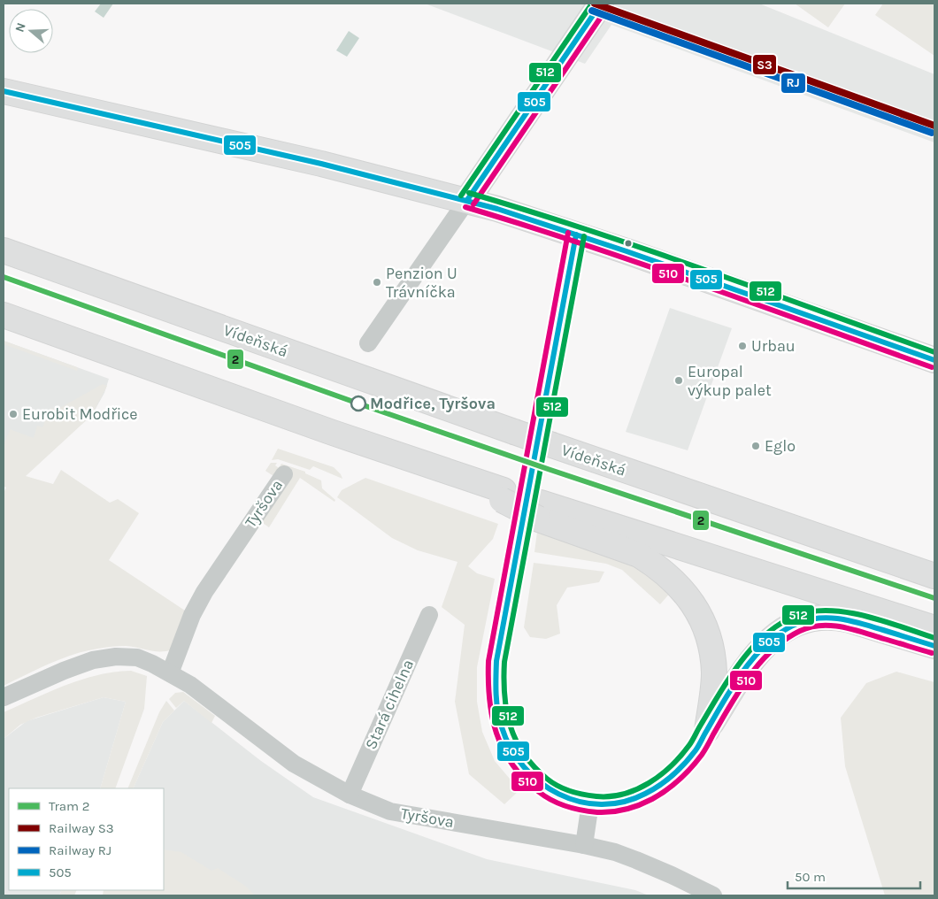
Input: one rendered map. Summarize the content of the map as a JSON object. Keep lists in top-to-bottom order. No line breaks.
{"streets":{"main road":["Vídeňská"],"street":["Tyršova","Stará cihelna"]},"crossings":[["Tyršova","Stará cihelna"]],"places":["Penzion U Trávníčka","Urbau","Europal výkup palet","Modřice, Tyršova","Eurobit Modřice","Eglo"],"lines":["rail line S3","transit line 505","transit line 512","transit line 510","rail line RJ","tram line 2"],"legend":["Tram 2","Railway S3","Railway RJ","505"],"scale_bar":"50 m","north":"left"}
